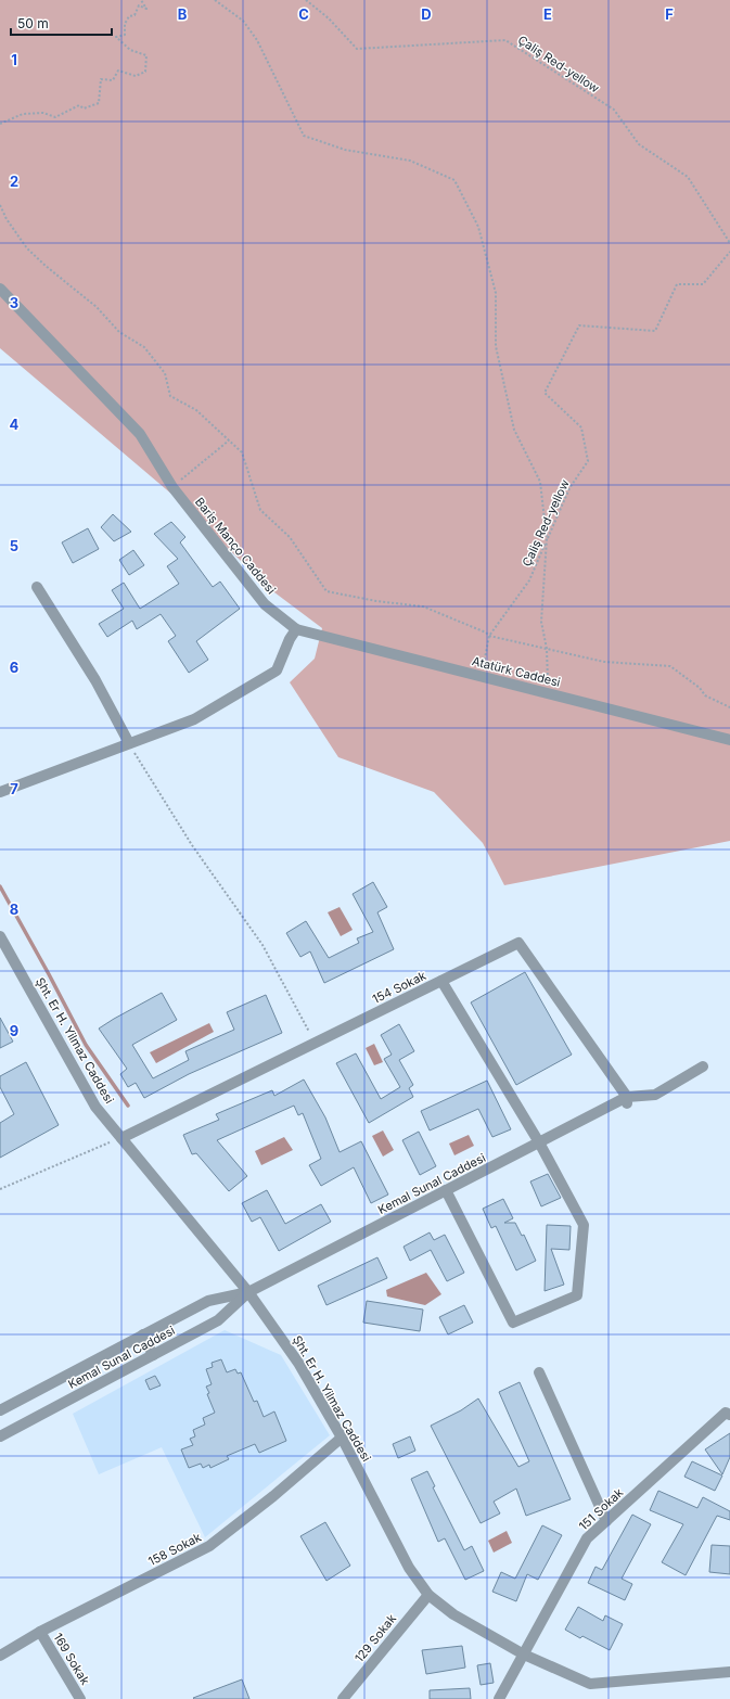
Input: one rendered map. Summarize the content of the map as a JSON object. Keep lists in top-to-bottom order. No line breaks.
{"streets":{"street":["Bariş Manço Caddesi","Atatürk Caddesi","154 Sokak","Şht. Er H. Yilmaz Caddesi","Kemal Sunal Caddesi","151 Sokak","158 Sokak","129 Sokak","169 Sokak"],"path":["Çaliş Red-yellow"]},"crossings":[["Çaliş Red-yellow","Atatürk Caddesi"],["Bariş Manço Caddesi","Atatürk Caddesi"],["154 Sokak","Şht. Er H. Yilmaz Caddesi"],["154 Sokak","Kemal Sunal Caddesi"],["Şht. Er H. Yilmaz Caddesi","Kemal Sunal Caddesi"],["Şht. Er H. Yilmaz Caddesi","151 Sokak"],["Şht. Er H. Yilmaz Caddesi","158 Sokak"],["Şht. Er H. Yilmaz Caddesi","129 Sokak"],["158 Sokak","169 Sokak"]],"scale_bar":"50 m","grid":{"columns":["B","C","D","E","F"],"rows":["1","2","3","4","5","6","7","8","9"]}}
